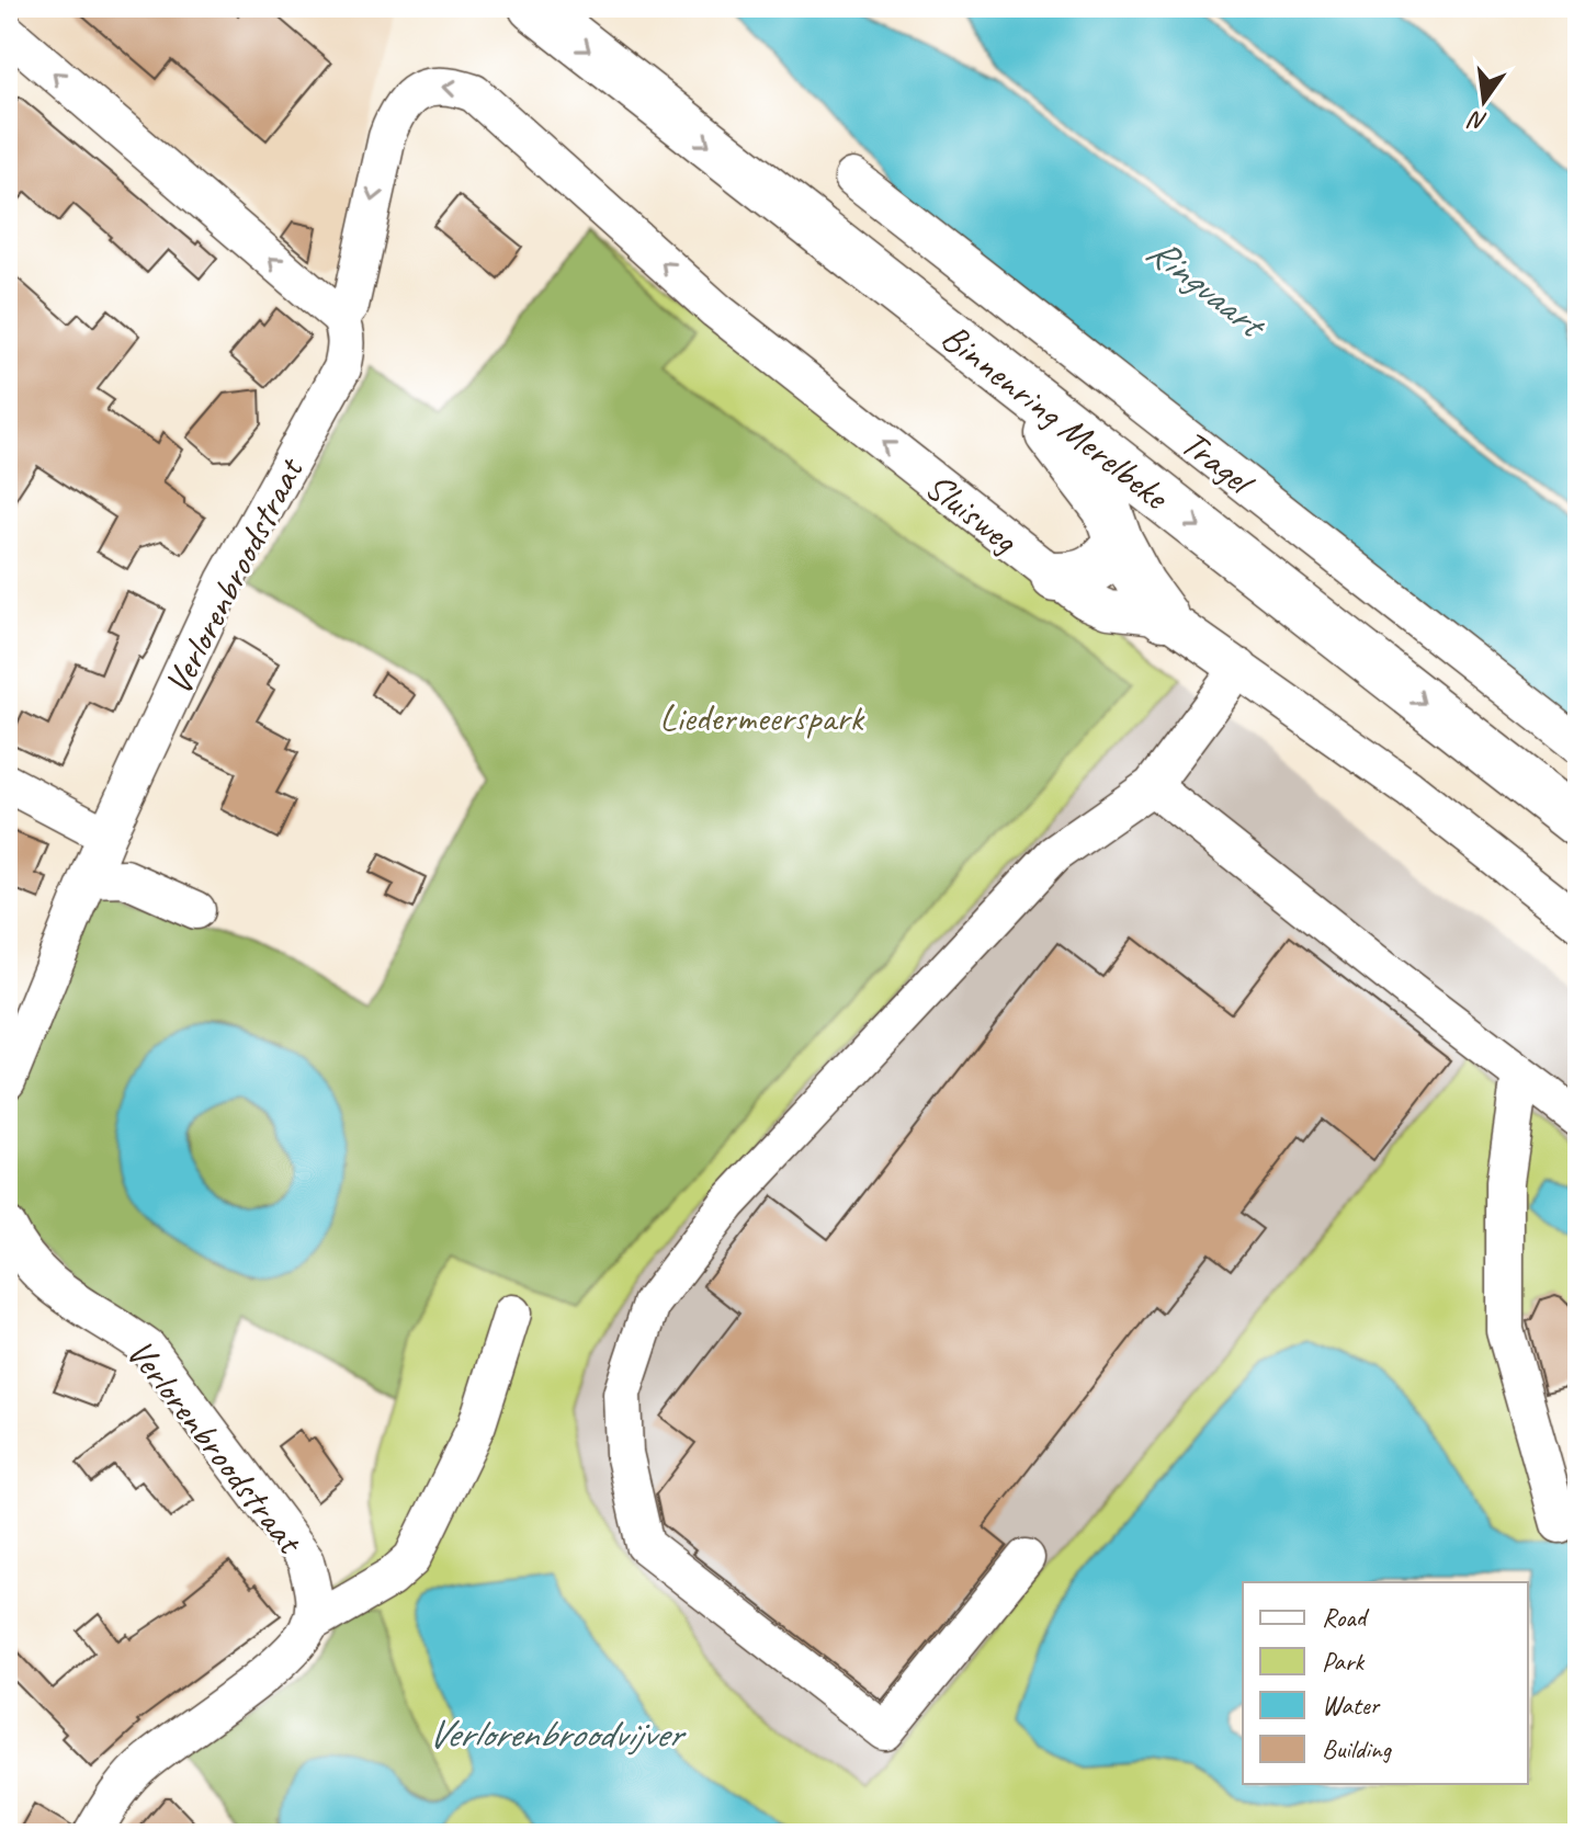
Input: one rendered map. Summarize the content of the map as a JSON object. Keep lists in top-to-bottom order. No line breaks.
{"streets":{"highway":["Binnenring Merelbeke"],"street":["Tragel","Sluisweg","Verlorenbroodstraat"]},"crossings":[["Sluisweg","Verlorenbroodstraat"]],"one_way":["Binnenring Merelbeke","Sluisweg"],"water":["Ringvaart","Verlorenbroodvijver"],"parks":["Liedermeerspark"],"legend":["Road","Park","Water","Building"],"north":"bottom"}
